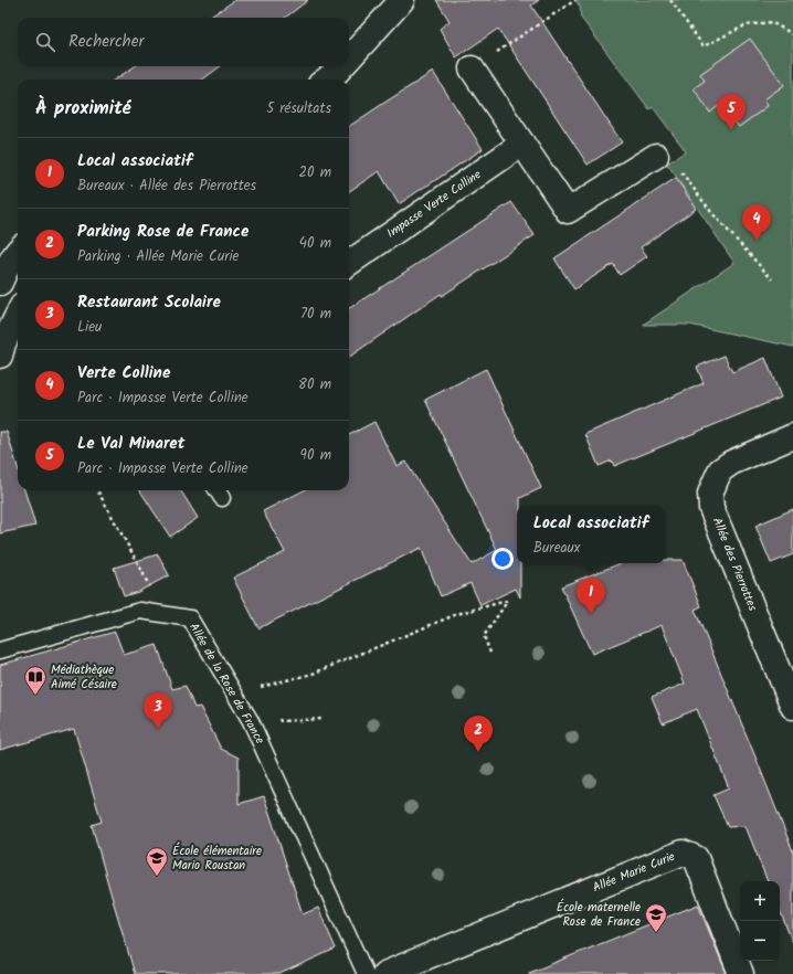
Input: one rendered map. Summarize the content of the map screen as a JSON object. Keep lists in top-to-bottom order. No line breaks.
{"streets":{"street":["Impasse Verte Colline","Allée des Pierrottes","Allée Marie Curie"],"lane":["Allée de la Rose de France"]},"places":{"library":["Médiathèque Aimé Césaire"],"school or university":["École élémentaire Mario Roustan","École maternelle Rose de France"]},"page":{"search":"Rechercher","heading":["À proximité","5 résultats"],"pins":["5","4","1","3","2"],"list":[{"mark":"1","name":"Local associatif","note":"Bureaux · Allée des Pierrottes","value":"20 m"},{"mark":"2","name":"Parking Rose de France","note":"Parking · Allée Marie Curie","value":"40 m"},{"mark":"3","name":"Restaurant Scolaire","note":"Lieu","value":"70 m"},{"mark":"4","name":"Verte Colline","note":"Parc · Impasse Verte Colline","value":"80 m"},{"mark":"5","name":"Le Val Minaret","note":"Parc · Impasse Verte Colline","value":"90 m"}],"popup":["Local associatif","Bureaux"],"map_buttons":["+","−"]}}
